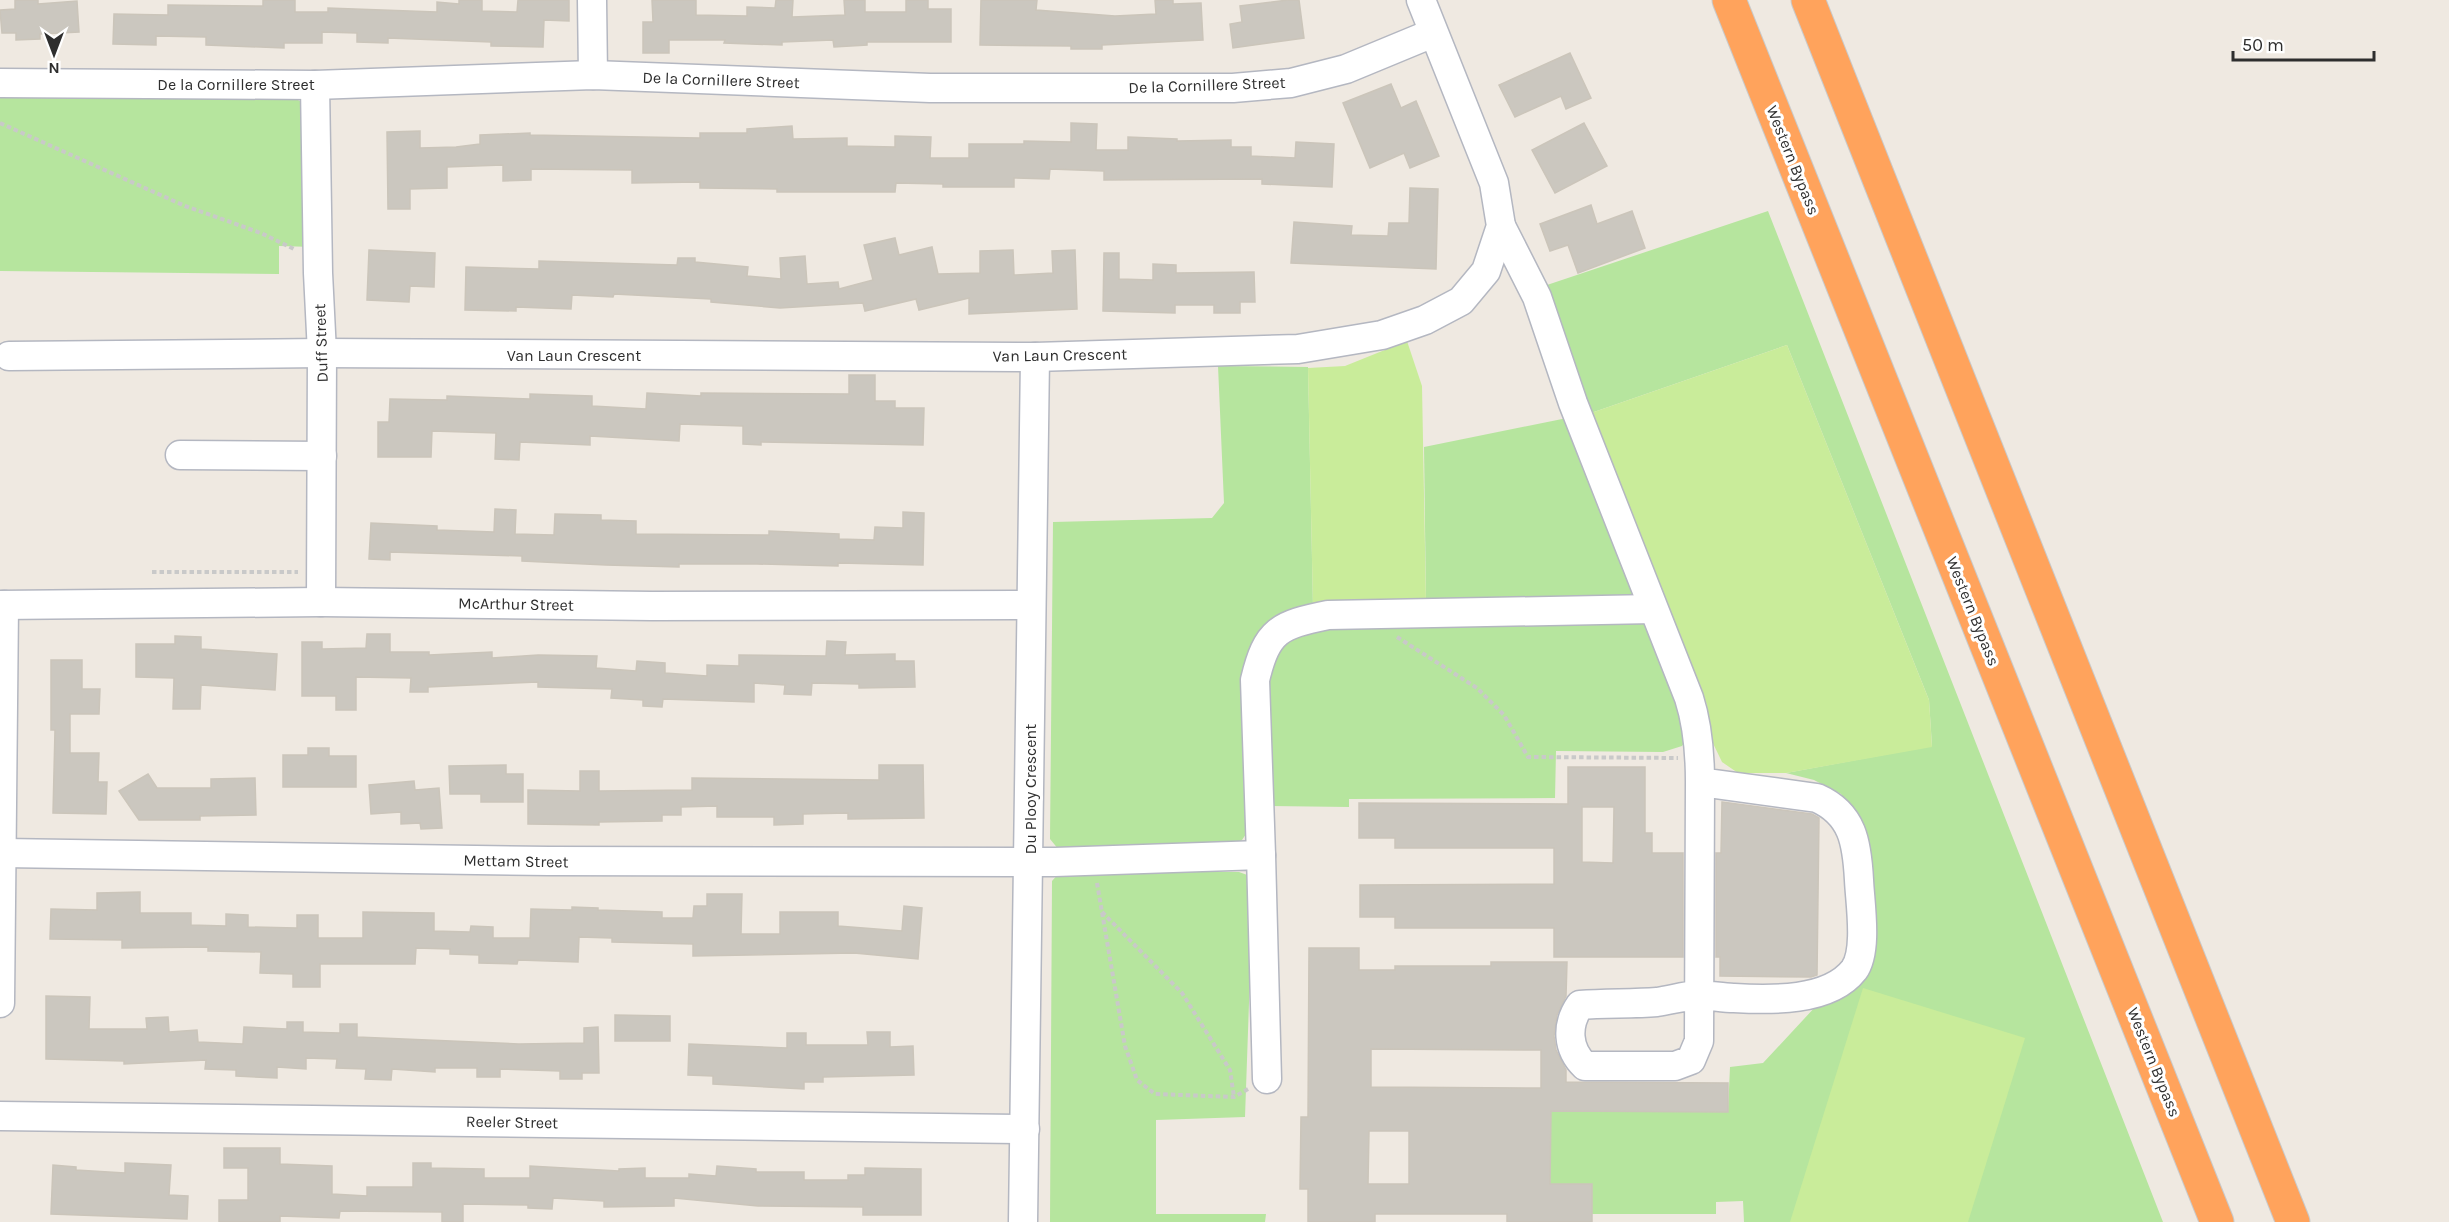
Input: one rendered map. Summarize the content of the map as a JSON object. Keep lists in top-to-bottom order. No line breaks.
{"streets":{"highway":["Western Bypass"],"street":["De la Cornillere Street","Duff Street","Van Laun Crescent","McArthur Street","Du Plooy Crescent","Mettam Street","Reeler Street"]},"crossings":[["De la Cornillere Street","Duff Street"],["De la Cornillere Street","Van Laun Crescent"],["Duff Street","Van Laun Crescent"],["Duff Street","McArthur Street"],["Van Laun Crescent","Du Plooy Crescent"],["McArthur Street","Du Plooy Crescent"],["Du Plooy Crescent","Mettam Street"],["Du Plooy Crescent","Reeler Street"]],"scale_bar":"50 m","north":"bottom"}
